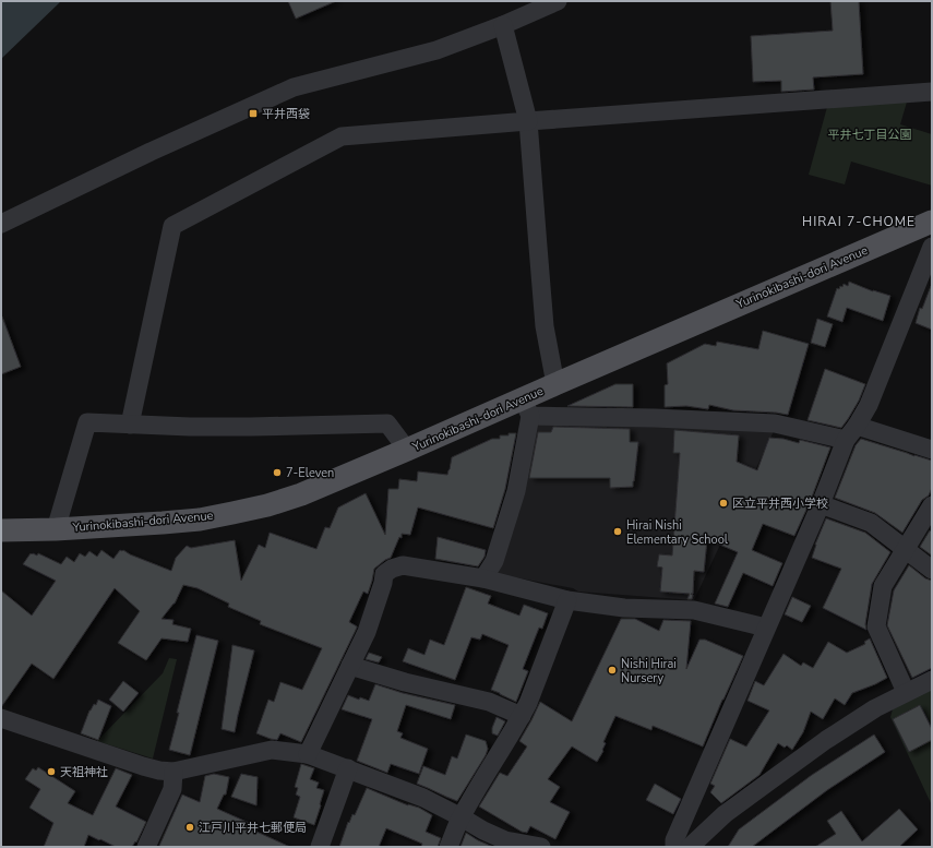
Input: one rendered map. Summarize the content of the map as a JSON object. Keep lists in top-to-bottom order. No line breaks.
{"streets":{"main road":["Yurinokibashi-dori Avenue"]},"districts":["HIRAI 7-CHOME"],"parks":["平井七丁目公園"],"places":{"transit":["平井西袋"],"other":["7-Eleven","区立平井西小学校","Hirai Nishi Elementary School","Nishi Hirai Nursery","天祖神社","江戸川平井七郵便局"]}}
